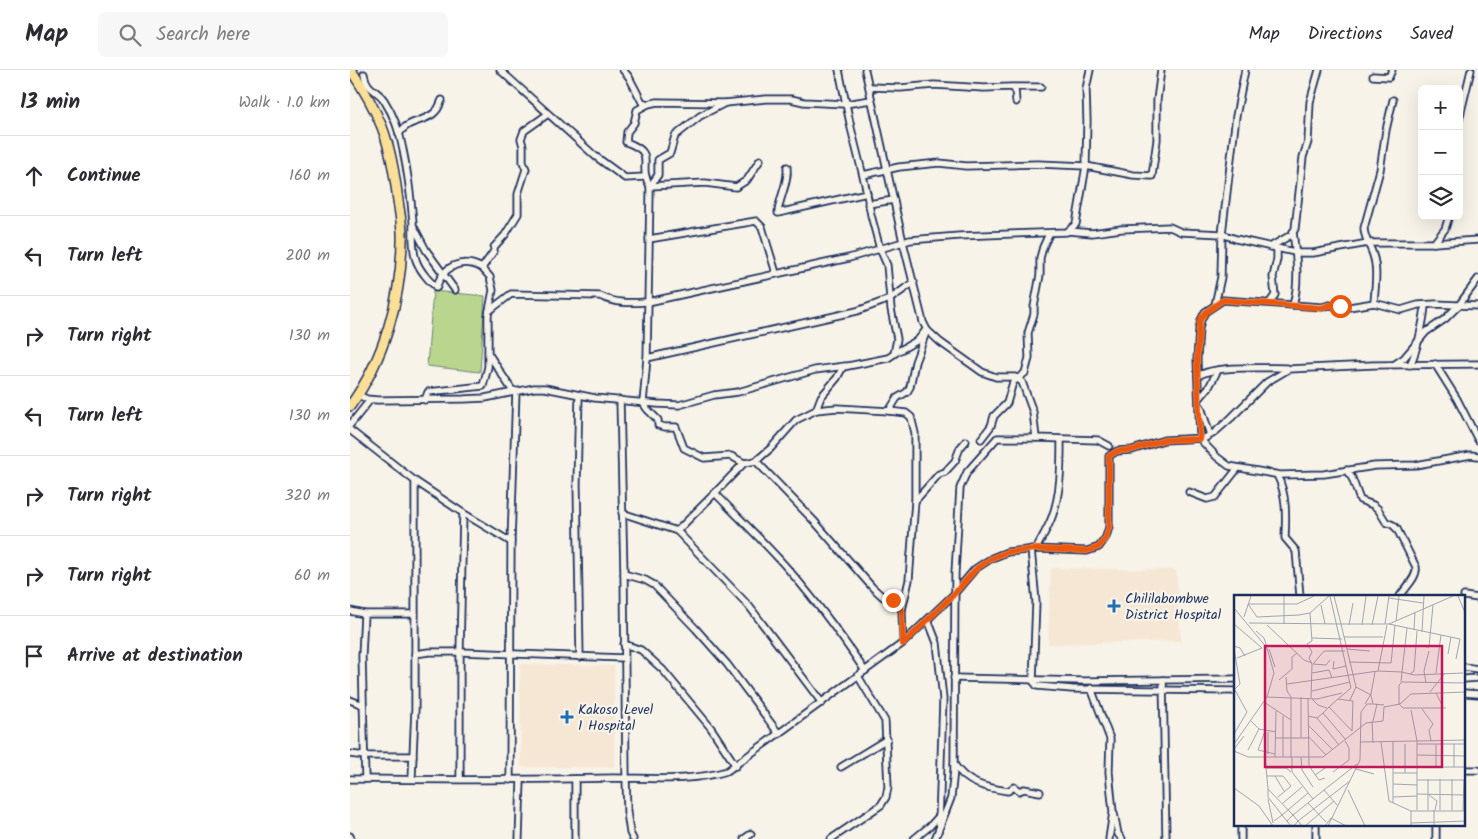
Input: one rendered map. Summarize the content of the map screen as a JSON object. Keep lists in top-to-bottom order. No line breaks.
{"places":{"health":["Chililabombwe District Hospital","Kakoso Level 1 Hospital"]},"page":{"header":"Map","search":"Search here","nav":["Map","Directions","Saved"],"heading":["13 min","Walk · 1.0 km"],"map_buttons":["+","−"],"list":[["Continue","160 m"],["Turn left","200 m"],["Turn right","130 m"],["Turn left","130 m"],["Turn right","320 m"],["Turn right","60 m"],"Arrive at destination"]}}
